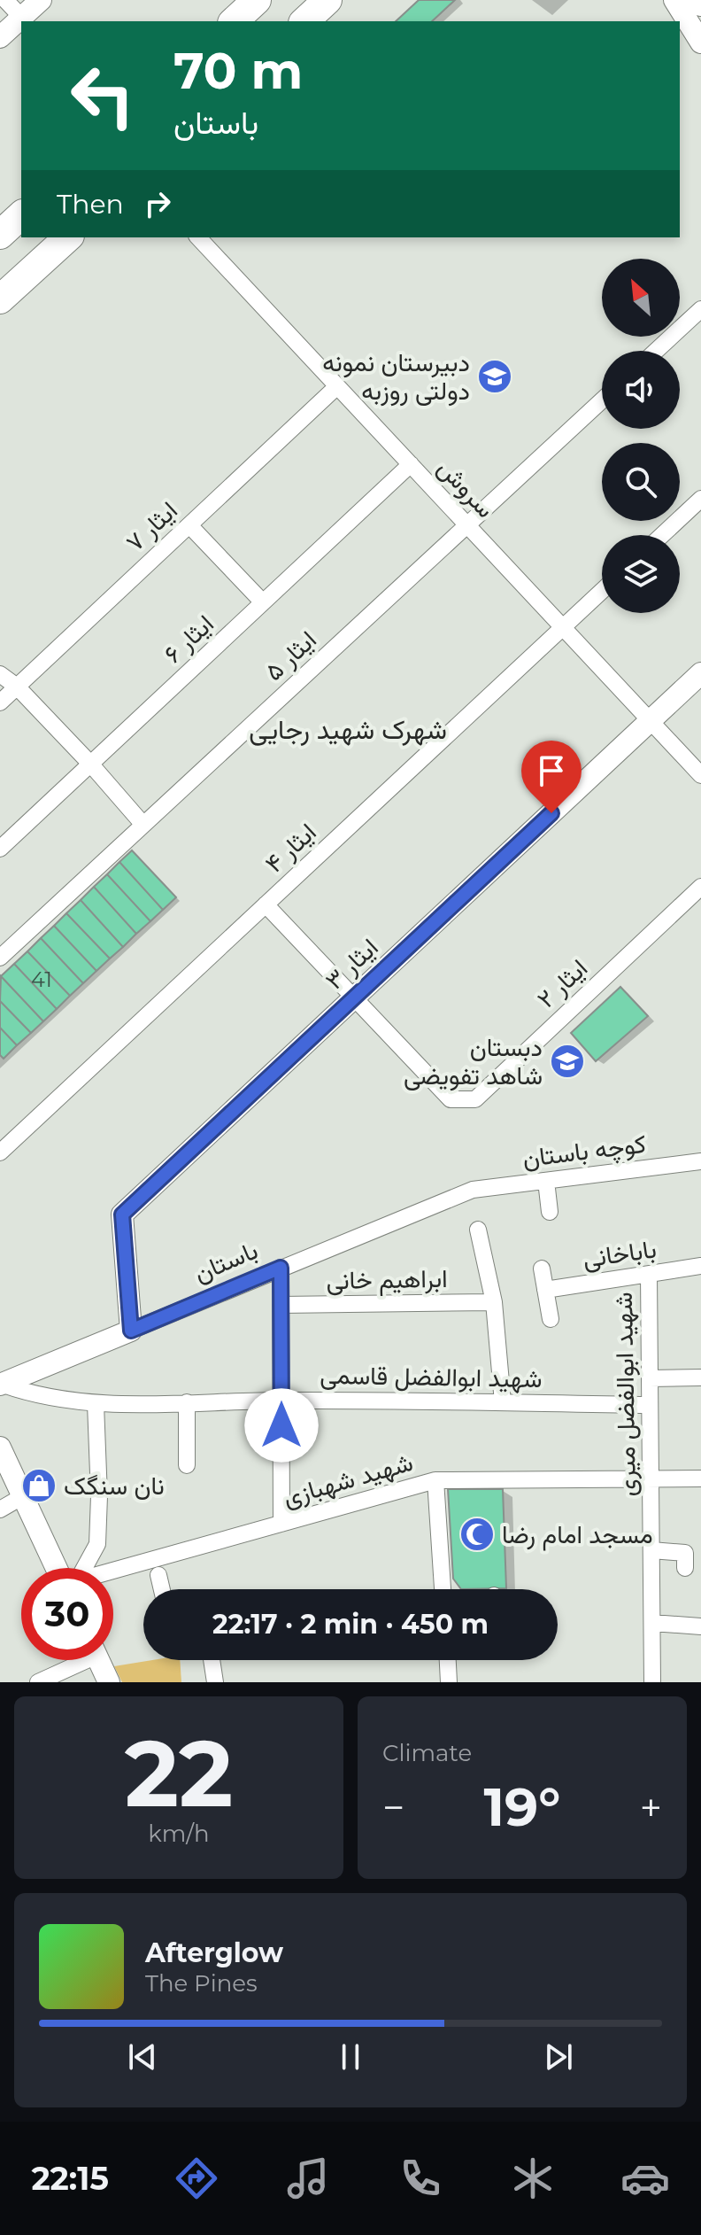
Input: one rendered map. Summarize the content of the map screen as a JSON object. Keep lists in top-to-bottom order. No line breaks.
{"streets":{"street":["سروش","ایثار ۷","ایثار ۶","ایثار ۵","ایثار ۴","ایثار ۳","ایثار ۲","کوچه باستان","باباخانی","باستان","ابراهیم خانی","شهید ابوالفضل قاسمی","شهید ابوالفضل میری","شهید شهبازی"]},"crossings":[["سروش","ایثار ۷"],["سروش","ایثار ۶"],["سروش","ایثار ۵"],["سروش","ایثار ۴"],["سروش","ایثار ۳"],["ایثار ۳","ایثار ۲"],["ایثار ۳","باستان"],["کوچه باستان","باستان"],["باباخانی","شهید ابوالفضل میری"],["باستان","شهید ابوالفضل قاسمی"],["شهید ابوالفضل قاسمی","شهید ابوالفضل میری"],["شهید ابوالفضل میری","شهید شهبازی"]],"districts":["شهرک شهید رجایی"],"places":{"school or university":["دبیرستان نمونه دولتی روزبه","دبستان شاهد تفویضی"],"shop":["نان سنگک"],"mosque":["مسجد امام رضا"]},"house_numbers":["41"],"north":"top left","page":{"turn":["70 m","باستان"],"then":"Then","limit":"30","trip":"22:17 · 2 min · 450 m","tile":[["22","km/h"],"Climate"],"heat":["−","19°","+"],"song":["Afterglow","The Pines"],"tabs":"22:15"}}
